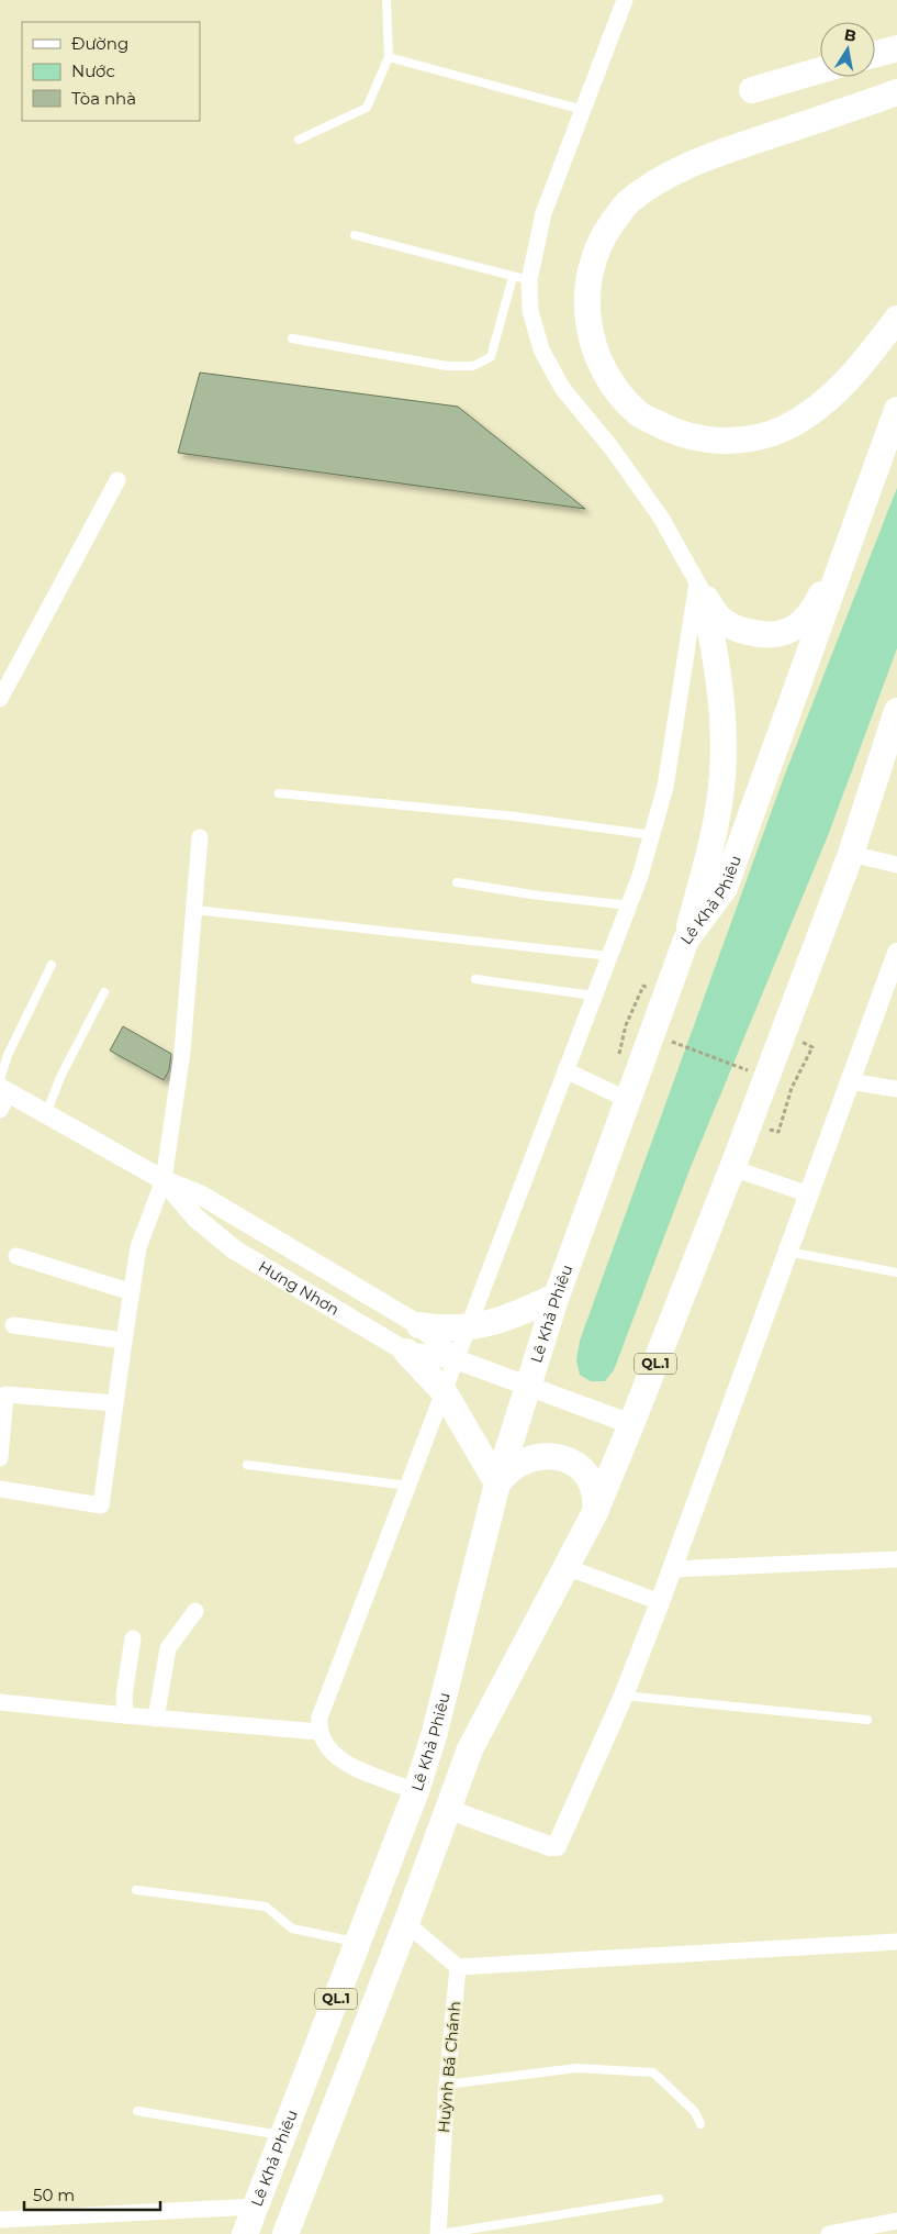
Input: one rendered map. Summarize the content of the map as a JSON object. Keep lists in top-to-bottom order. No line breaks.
{"streets":{"highway":["Lê Khả Phiêu","QL.1"],"street":["Hưng Nhơn","Huỳnh Bá Chánh"]},"crossings":[["Lê Khả Phiêu","Hưng Nhơn"],["Hưng Nhơn","QL.1"]],"legend":["Đường","Nước","Tòa nhà"],"scale_bar":"50 m","north":"top"}
